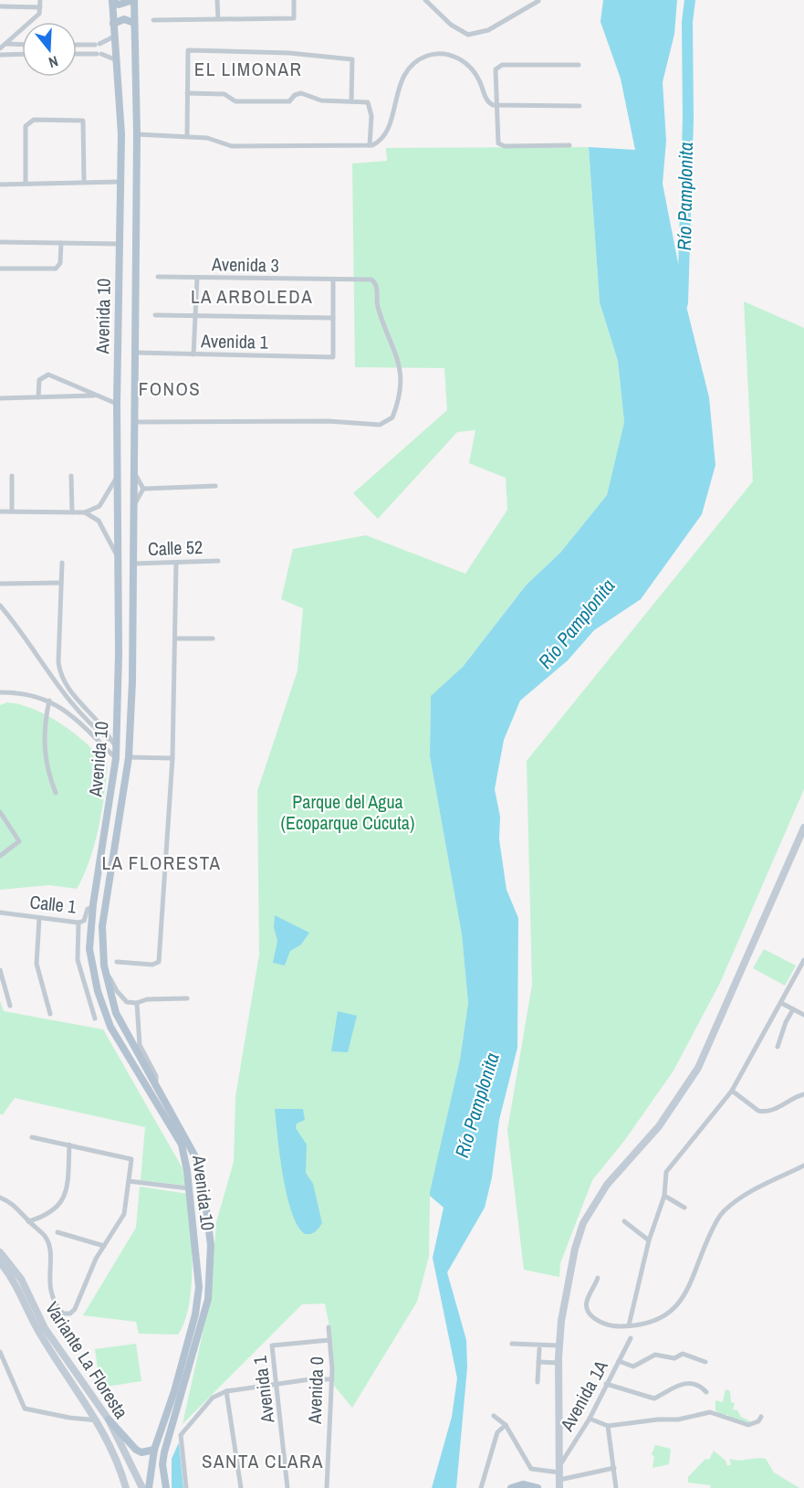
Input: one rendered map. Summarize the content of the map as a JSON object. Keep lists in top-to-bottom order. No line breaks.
{"streets":{"main road":["Avenida 10","Variante La Floresta"],"street":["Avenida 3","Avenida 1","Calle 52","Calle 1","Avenida 0","Avenida 1A"]},"crossings":[["Avenida 3","Avenida 10"],["Avenida 10","Avenida 1"],["Avenida 10","Calle 52"],["Avenida 10","Calle 1"],["Avenida 1","Avenida 0"]],"districts":["EL LIMONAR","LA ARBOLEDA","FONOS","LA FLORESTA","SANTA CLARA"],"water":["Río Pamplonita"],"parks":["Parque del Agua (Ecoparque Cúcuta)"],"north":"bottom"}
